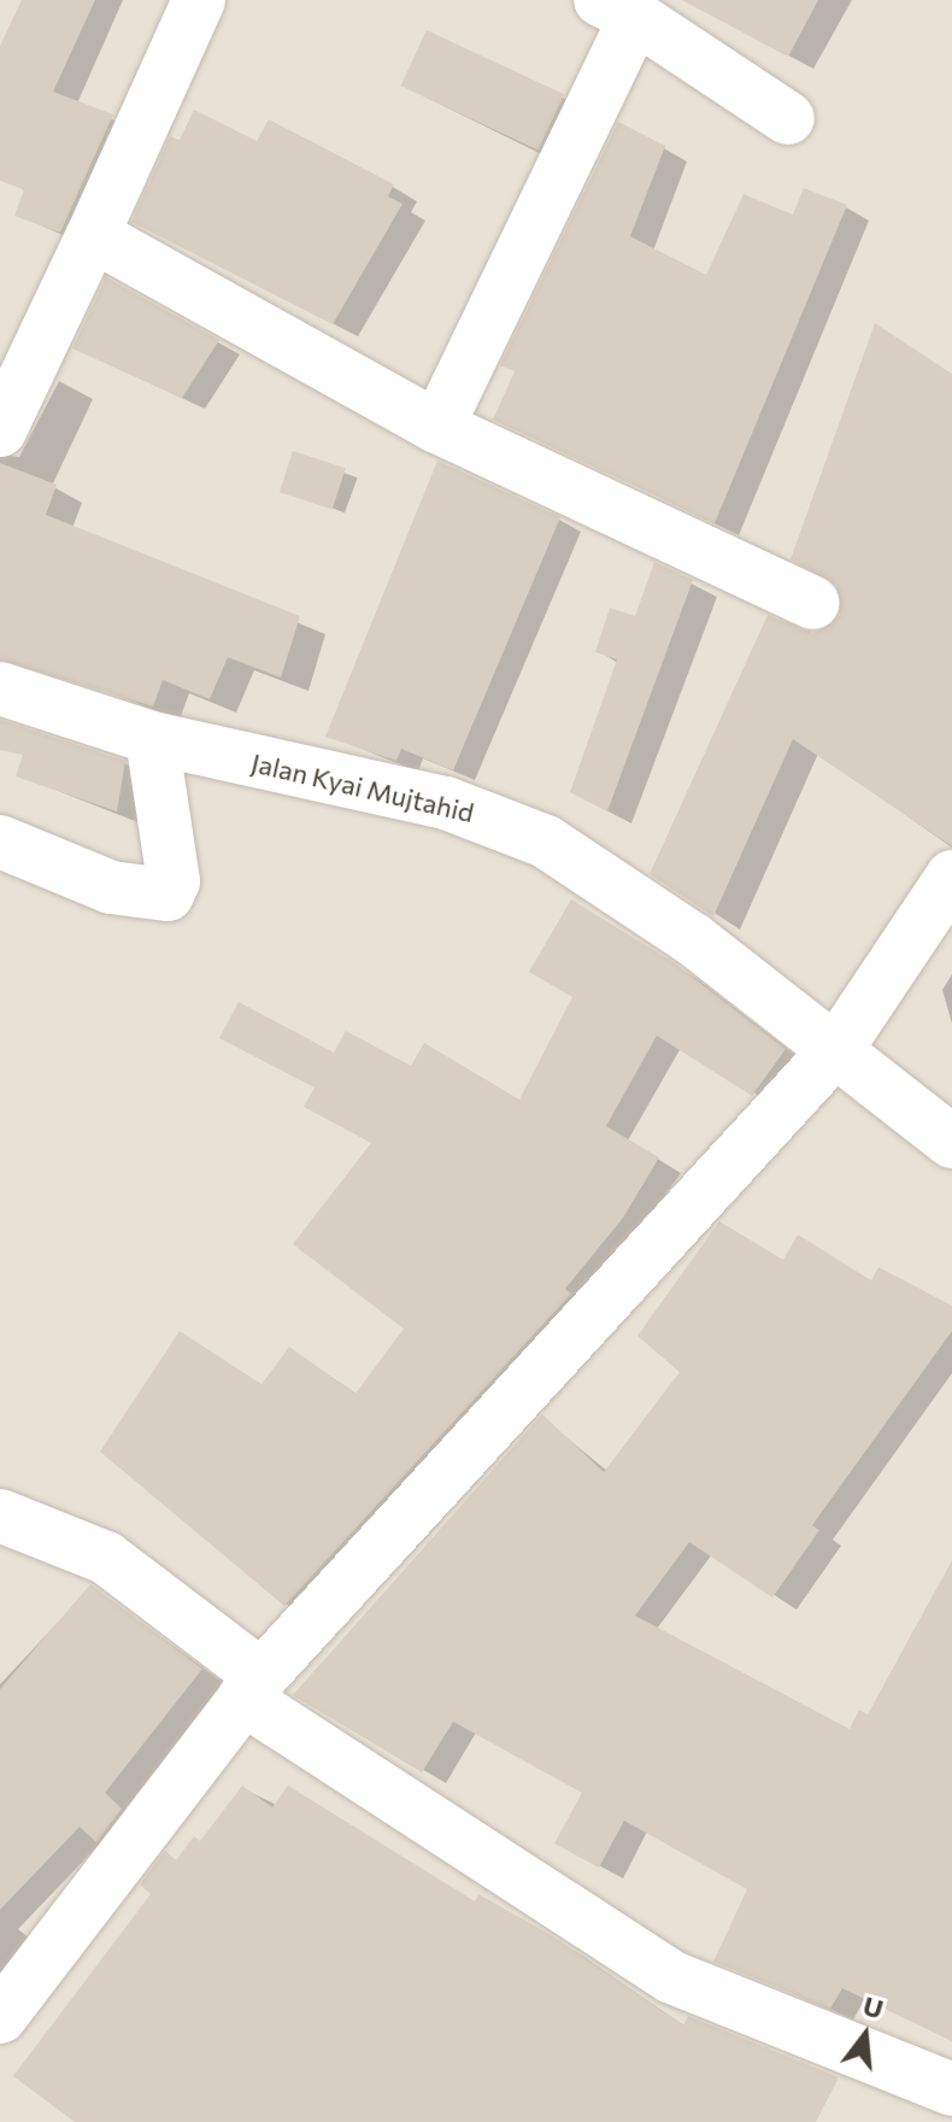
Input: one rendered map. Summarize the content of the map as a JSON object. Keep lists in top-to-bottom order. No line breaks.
{"streets":{"street":["Jalan Kyai Mujtahid"]},"north":"top"}
